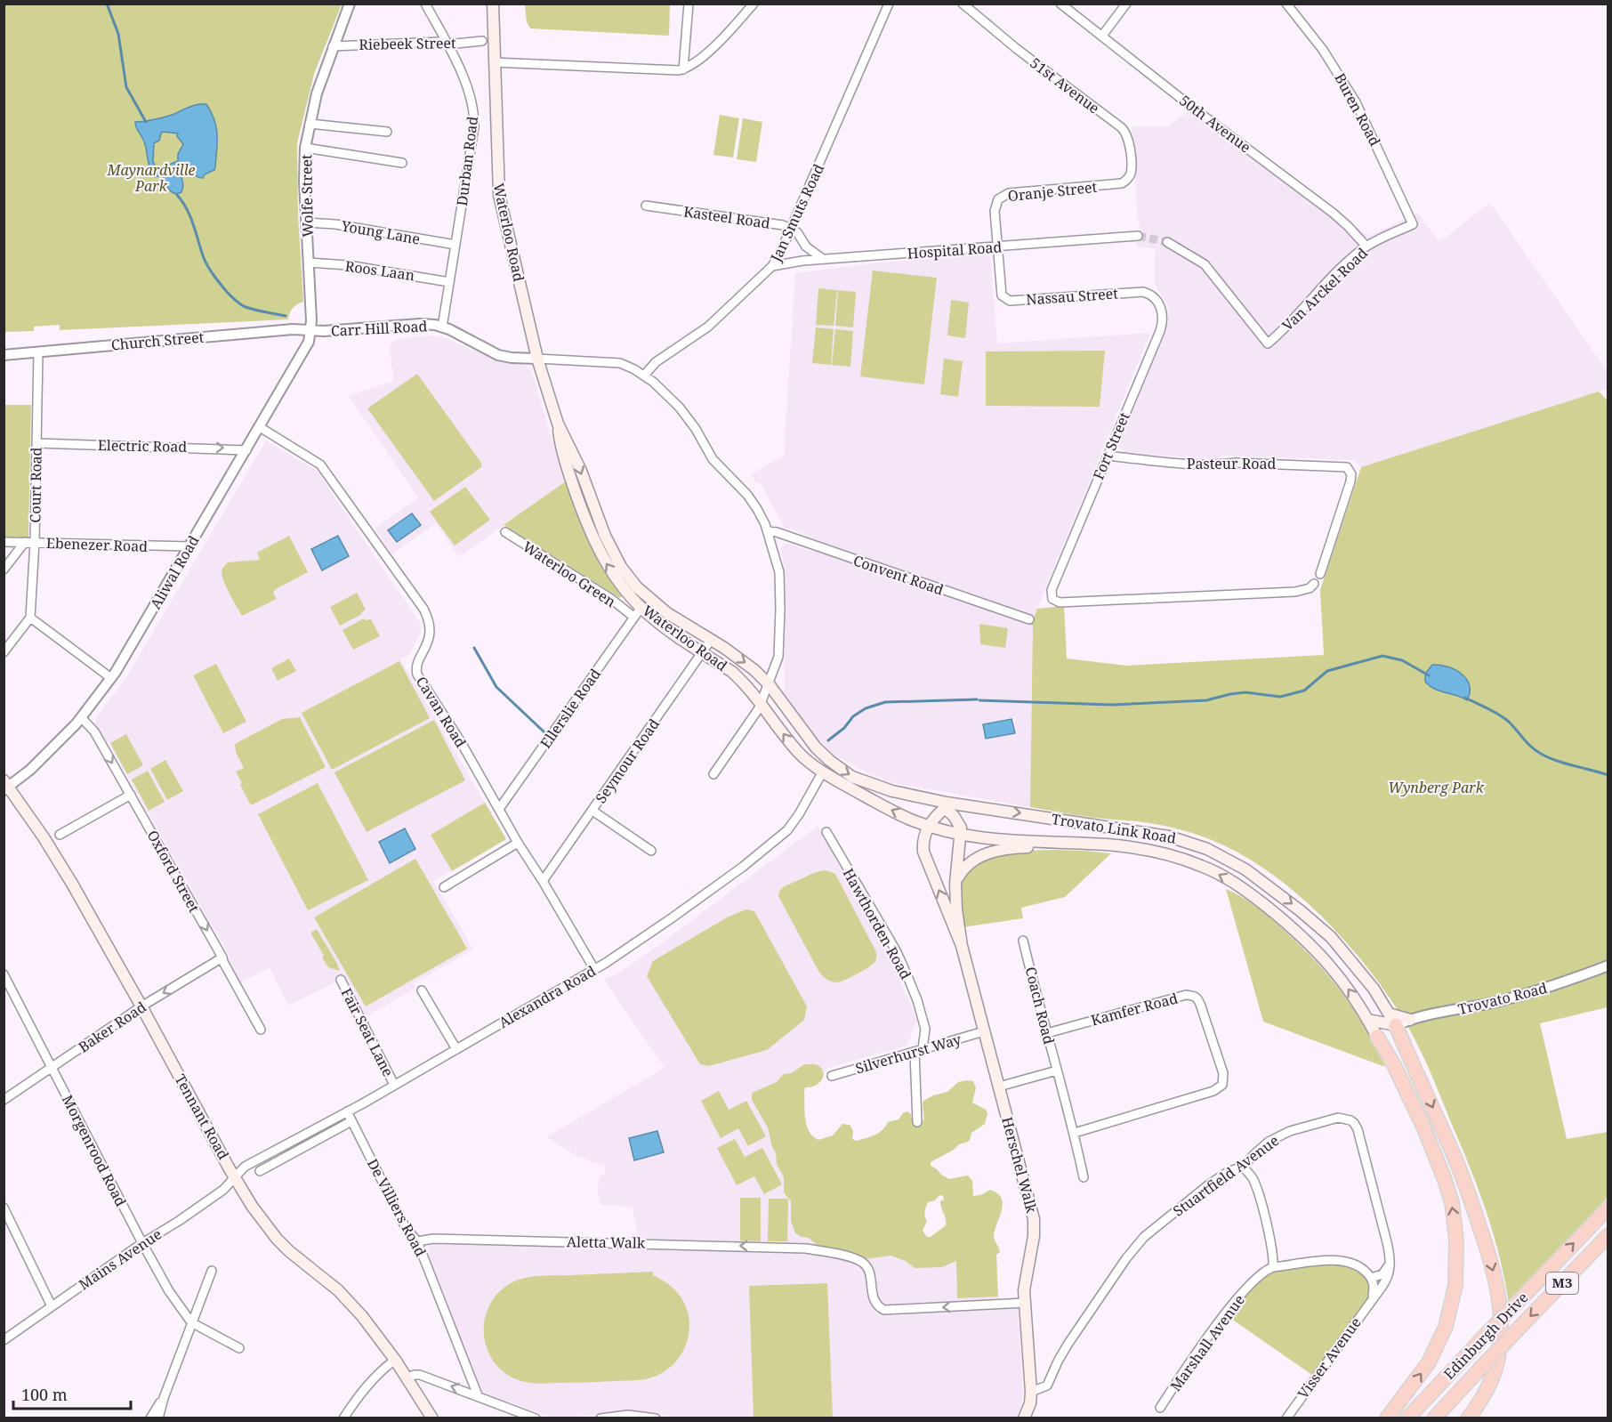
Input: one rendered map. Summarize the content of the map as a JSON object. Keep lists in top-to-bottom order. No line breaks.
{"streets":{"highway":["M3","Edinburgh Drive"],"main road":["Waterloo Road","Trovato Link Road","Tennant Road","Herschel Walk"],"street":["Riebeek Street","51st Avenue","Buren Road","50th Avenue","Durban Road","Oranje Street","Wolfe Street","Jan Smuts Road","Kasteel Road","Young Lane","Hospital Road","Roos Laan","Van Arckel Road","Nassau Street","Carr Hill Road","Church Street","Electric Road","Fort Street","Pasteur Road","Court Road","Ebenezer Road","Aliwal Road","Waterloo Green","Convent Road","Ellerslie Road","Cavan Road","Seymour Road","Oxford Street","Hawthorden Road","Alexandra Road","Trovato Road","Coach Road","Kamfer Road","Baker Road","Fair Seat Lane","Silverhurst Way","Morgenrood Road","Stuartfield Avenue","De Villiers Road","Aletta Walk","Mains Avenue","Marshall Avenue","Visser Avenue"]},"crossings":[["Riebeek Street","Durban Road"],["Riebeek Street","Wolfe Street"],["51st Avenue","Oranje Street"],["Buren Road","Van Arckel Road"],["50th Avenue","Van Arckel Road"],["Durban Road","Young Lane"],["Durban Road","Roos Laan"],["Durban Road","Carr Hill Road"],["Oranje Street","Hospital Road"],["Oranje Street","Nassau Street"],["Wolfe Street","Young Lane"],["Wolfe Street","Roos Laan"],["Wolfe Street","Carr Hill Road"],["Wolfe Street","Church Street"],["Wolfe Street","Aliwal Road"],["Jan Smuts Road","Kasteel Road"],["Jan Smuts Road","Hospital Road"],["Kasteel Road","Hospital Road"],["Waterloo Road","Carr Hill Road"],["Waterloo Road","Ellerslie Road"],["Waterloo Road","Seymour Road"],["Waterloo Road","Trovato Link Road"],["Waterloo Road","Alexandra Road"],["Hospital Road","Nassau Street"],["Nassau Street","Fort Street"],["Carr Hill Road","Church Street"],["Carr Hill Road","Aliwal Road"],["Church Street","Court Road"],["Church Street","Aliwal Road"],["Electric Road","Court Road"],["Electric Road","Aliwal Road"],["Fort Street","Pasteur Road"],["Court Road","Ebenezer Road"],["Ebenezer Road","Aliwal Road"],["Aliwal Road","Cavan Road"],["Aliwal Road","Oxford Street"],["Aliwal Road","Tennant Road"],["Waterloo Green","Ellerslie Road"],["Ellerslie Road","Cavan Road"],["Cavan Road","Seymour Road"],["Cavan Road","Alexandra Road"],["Trovato Link Road","Alexandra Road"],["Trovato Link Road","Herschel Walk"],["Oxford Street","Baker Road"],["Hawthorden Road","Silverhurst Way"],["Alexandra Road","Fair Seat Lane"],["Alexandra Road","Tennant Road"],["Alexandra Road","De Villiers Road"],["Alexandra Road","Mains Avenue"],["Coach Road","Kamfer Road"],["Baker Road","Tennant Road"],["Baker Road","Morgenrood Road"],["Silverhurst Way","Herschel Walk"],["Tennant Road","Mains Avenue"],["Morgenrood Road","Mains Avenue"],["Herschel Walk","Stuartfield Avenue"],["Herschel Walk","Aletta Walk"],["De Villiers Road","Aletta Walk"]],"one_way":["Electric Road","Oxford Street","Baker Road","Aletta Walk"],"parks":["Maynardville Park","Wynberg Park"],"scale_bar":"100 m"}
